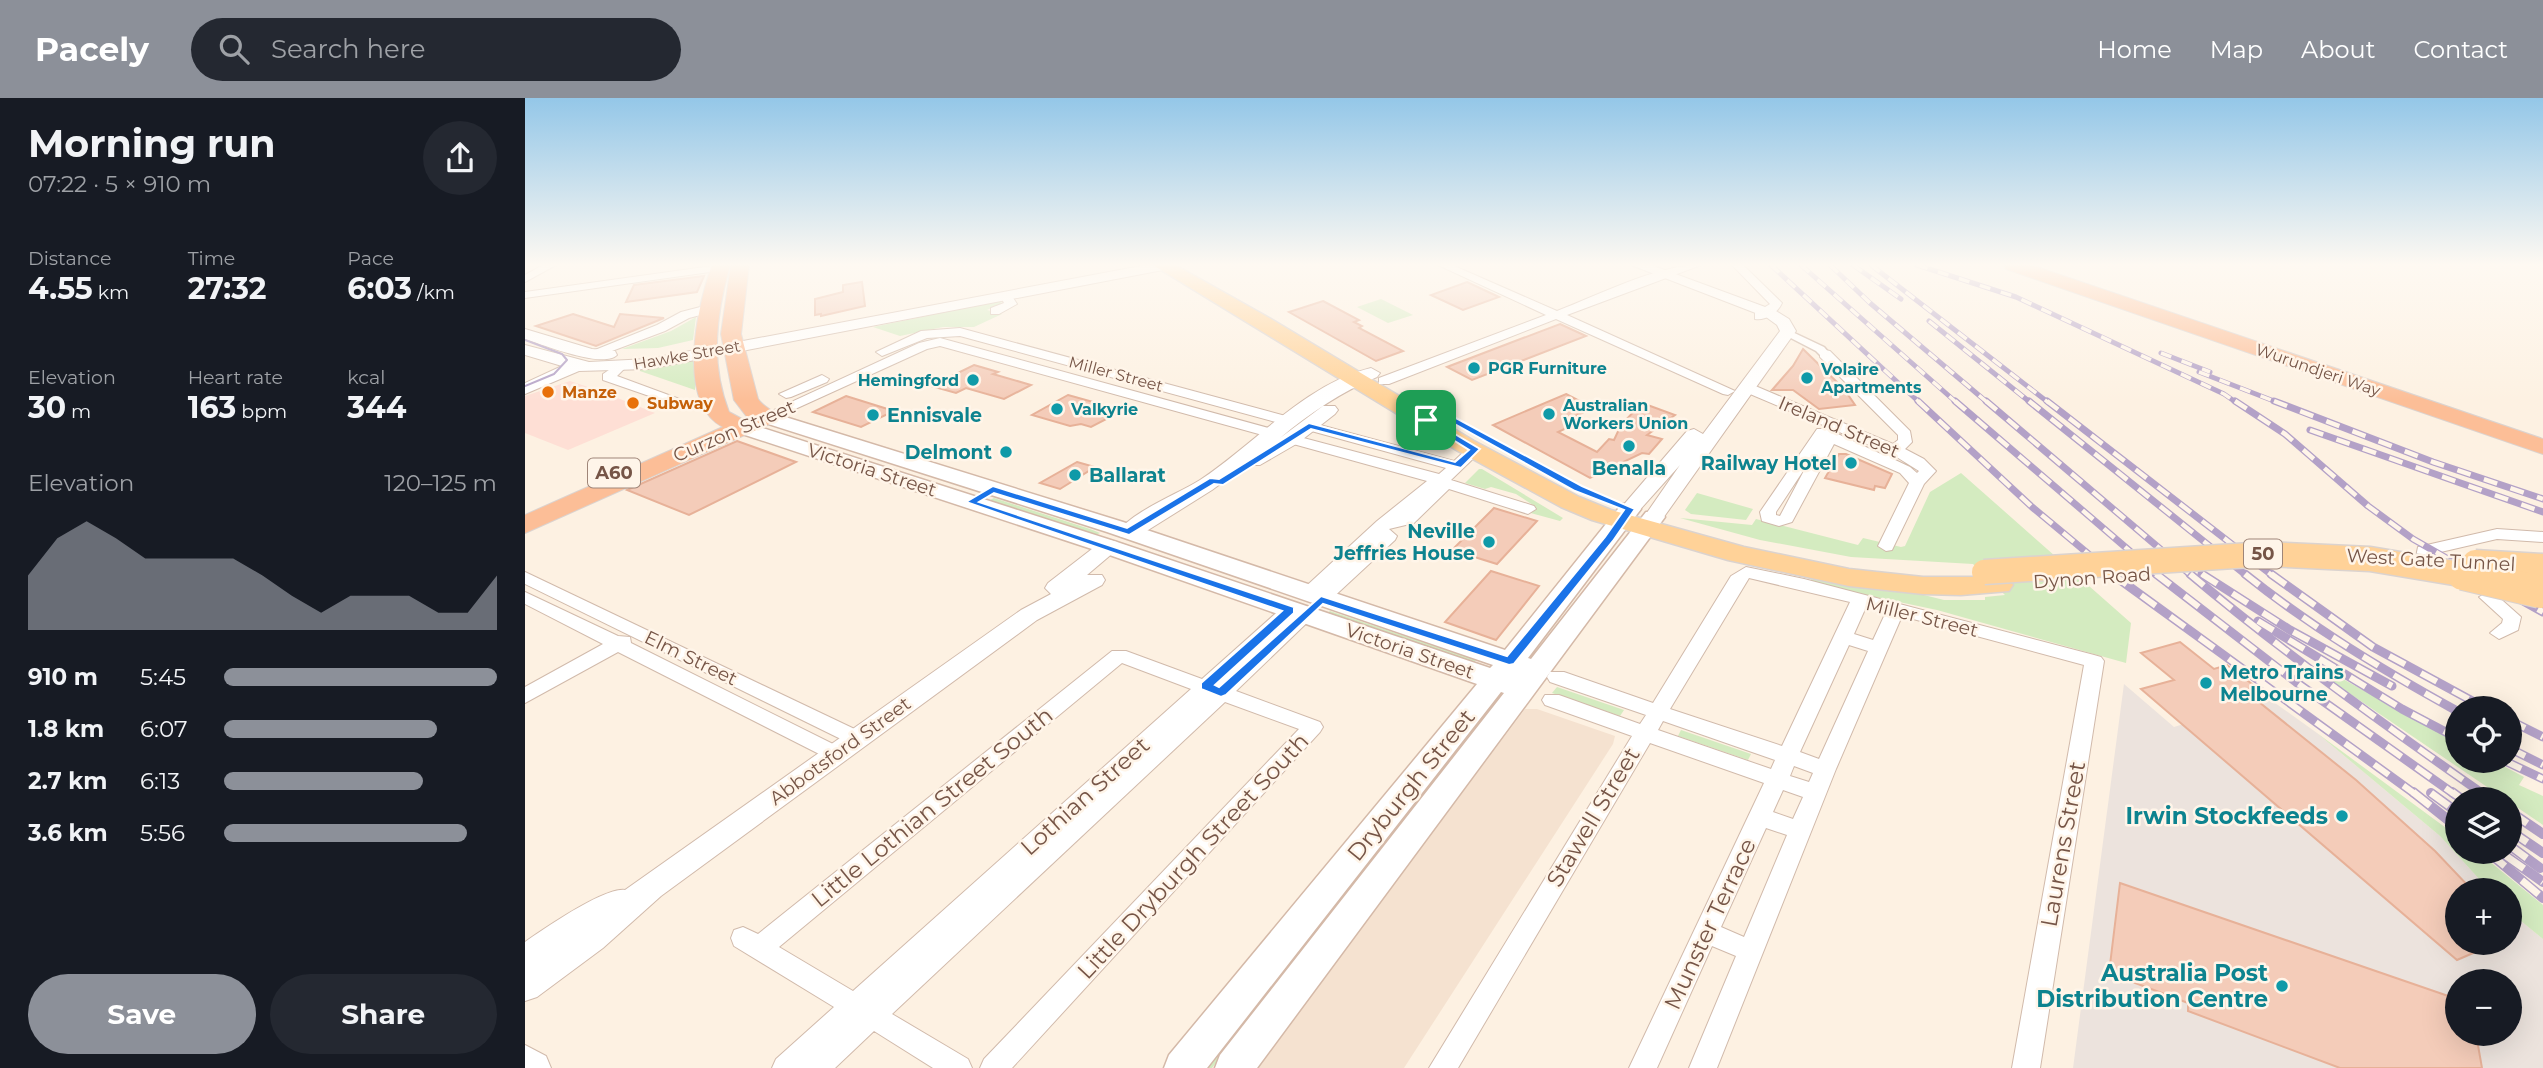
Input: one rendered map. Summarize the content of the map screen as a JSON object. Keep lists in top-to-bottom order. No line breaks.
{"streets":{"highway":["Hawke Street","Wurundjeri Way","Curzon Street","A60"],"main road":["Victoria Street","50","West Gate Tunnel","Dynon Road","Dryburgh Street"],"street":["Miller Street","Ireland Street","Elm Street","Abbotsford Street","Lothian Street","Little Lothian Street South","Stawell Street","Laurens Street","Little Dryburgh Street South","Munster Terrace"]},"crossings":[["Miller Street","Curzon Street"],["Miller Street","Abbotsford Street"],["Miller Street","Lothian Street"],["Miller Street","Stawell Street"],["Miller Street","Laurens Street"],["Miller Street","Munster Terrace"],["Ireland Street","Abbotsford Street"],["Ireland Street","Dryburgh Street"],["Curzon Street","Victoria Street"],["Victoria Street","Abbotsford Street"],["Victoria Street","Dryburgh Street"],["Victoria Street","Lothian Street"],["Victoria Street","Stawell Street"],["Victoria Street","Munster Terrace"],["50","Dynon Road"],["50","Abbotsford Street"],["50","Dryburgh Street"],["50","Lothian Street"],["West Gate Tunnel","Dynon Road"],["Dynon Road","Dryburgh Street"],["Elm Street","Abbotsford Street"],["Lothian Street","Little Lothian Street South"],["Lothian Street","Little Dryburgh Street South"],["Little Lothian Street South","Little Dryburgh Street South"]],"places":["PGR Furniture","Volaire Apartments","Hemingford","Manze","Subway","Valkyrie","Australian Workers Union","Ennisvale","Benalla","Delmont","Railway Hotel","Ballarat","Neville Jeffries House","Metro Trains Melbourne","Irwin Stockfeeds","Australia Post Distribution Centre"],"page":{"header":"Pacely","search":"Search here","nav":["Home","Map","About","Contact"],"heading":["Morning run","07:22 · 5 × 910 m"],"stats":[["Distance","4.55 km"],["Time","27:32"],["Pace","6:03 /km"],["Elevation","30 m"],["Heart rate","163 bpm"],["kcal","344"]],"chart":["Elevation","120–125 m"],"list":[{"name":"910 m","note":"5:45"},{"name":"1.8 km","note":"6:07"},{"name":"2.7 km","note":"6:13"},{"name":"3.6 km","note":"5:56"}],"map_buttons":["+","−"],"buttons":["Save","Share"]}}
